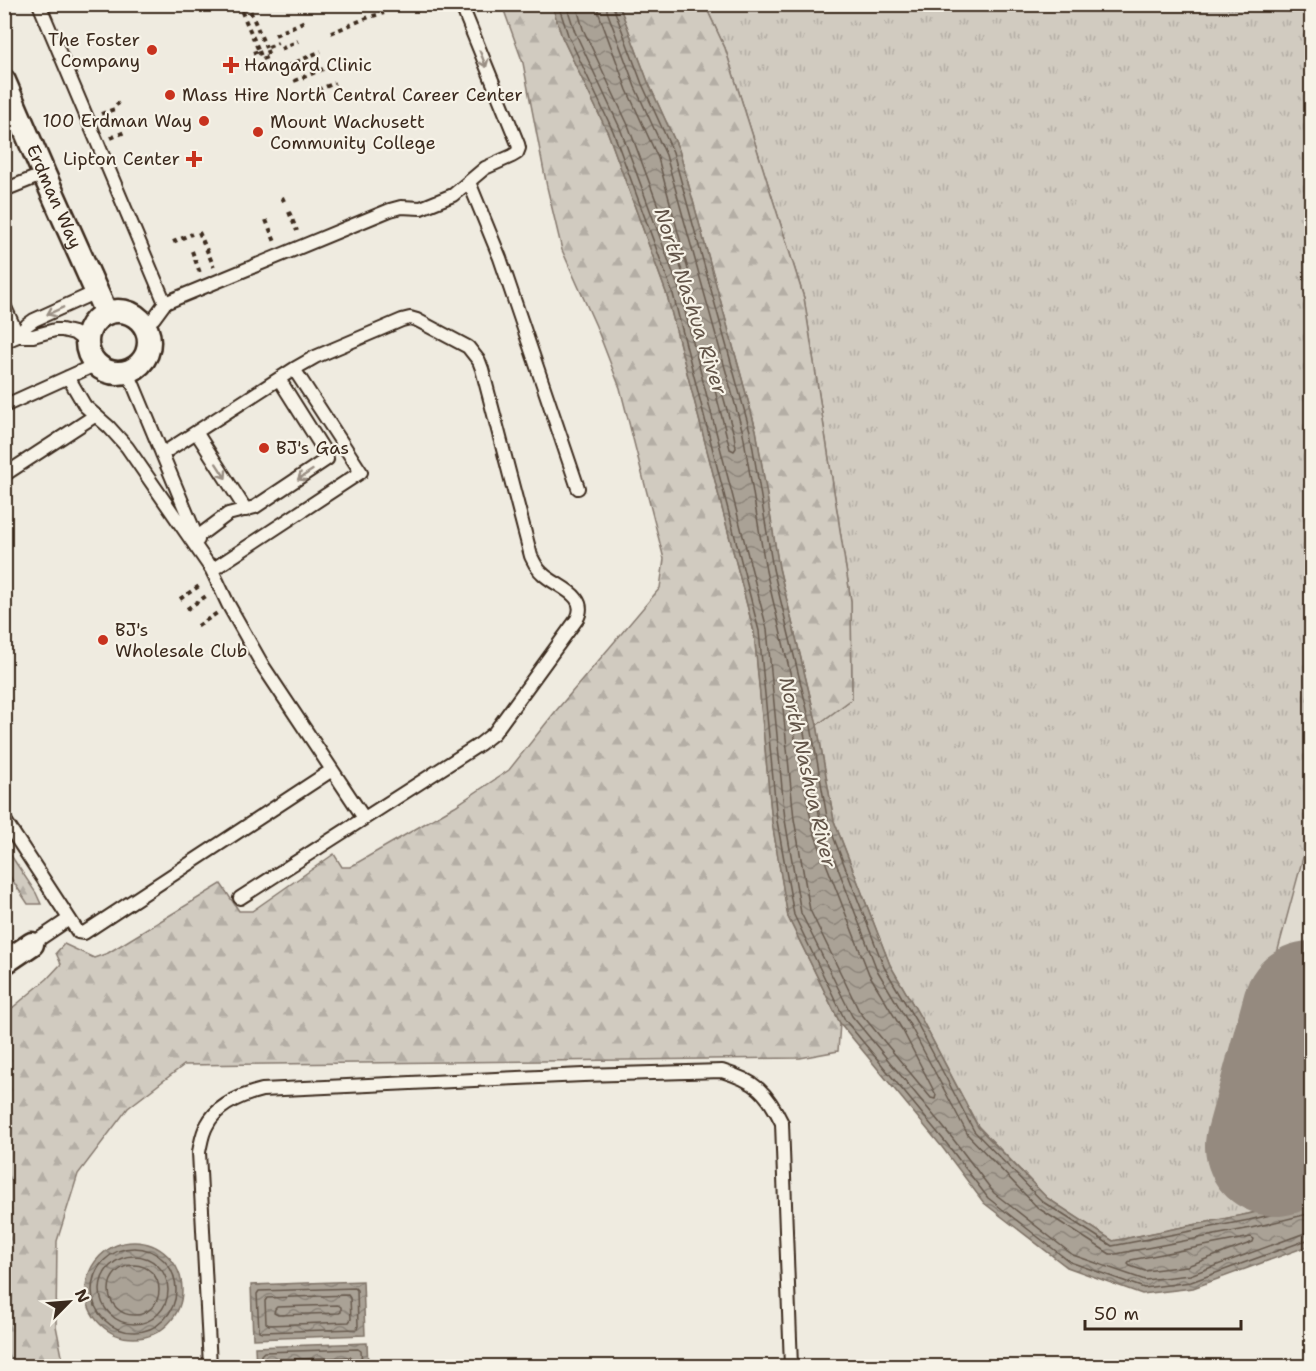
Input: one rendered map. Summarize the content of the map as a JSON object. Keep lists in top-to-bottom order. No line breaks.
{"streets":{"street":["Erdman Way"]},"water":["North Nashua River"],"places":{"other":["The Foster Company","Mass Hire North Central Career Center","100 Erdman Way","Mount Wachusett Community College","BJ's Gas","BJ's Wholesale Club"],"health":["Hangard Clinic","Lipton Center"]},"scale_bar":"50 m","north":"top right"}
